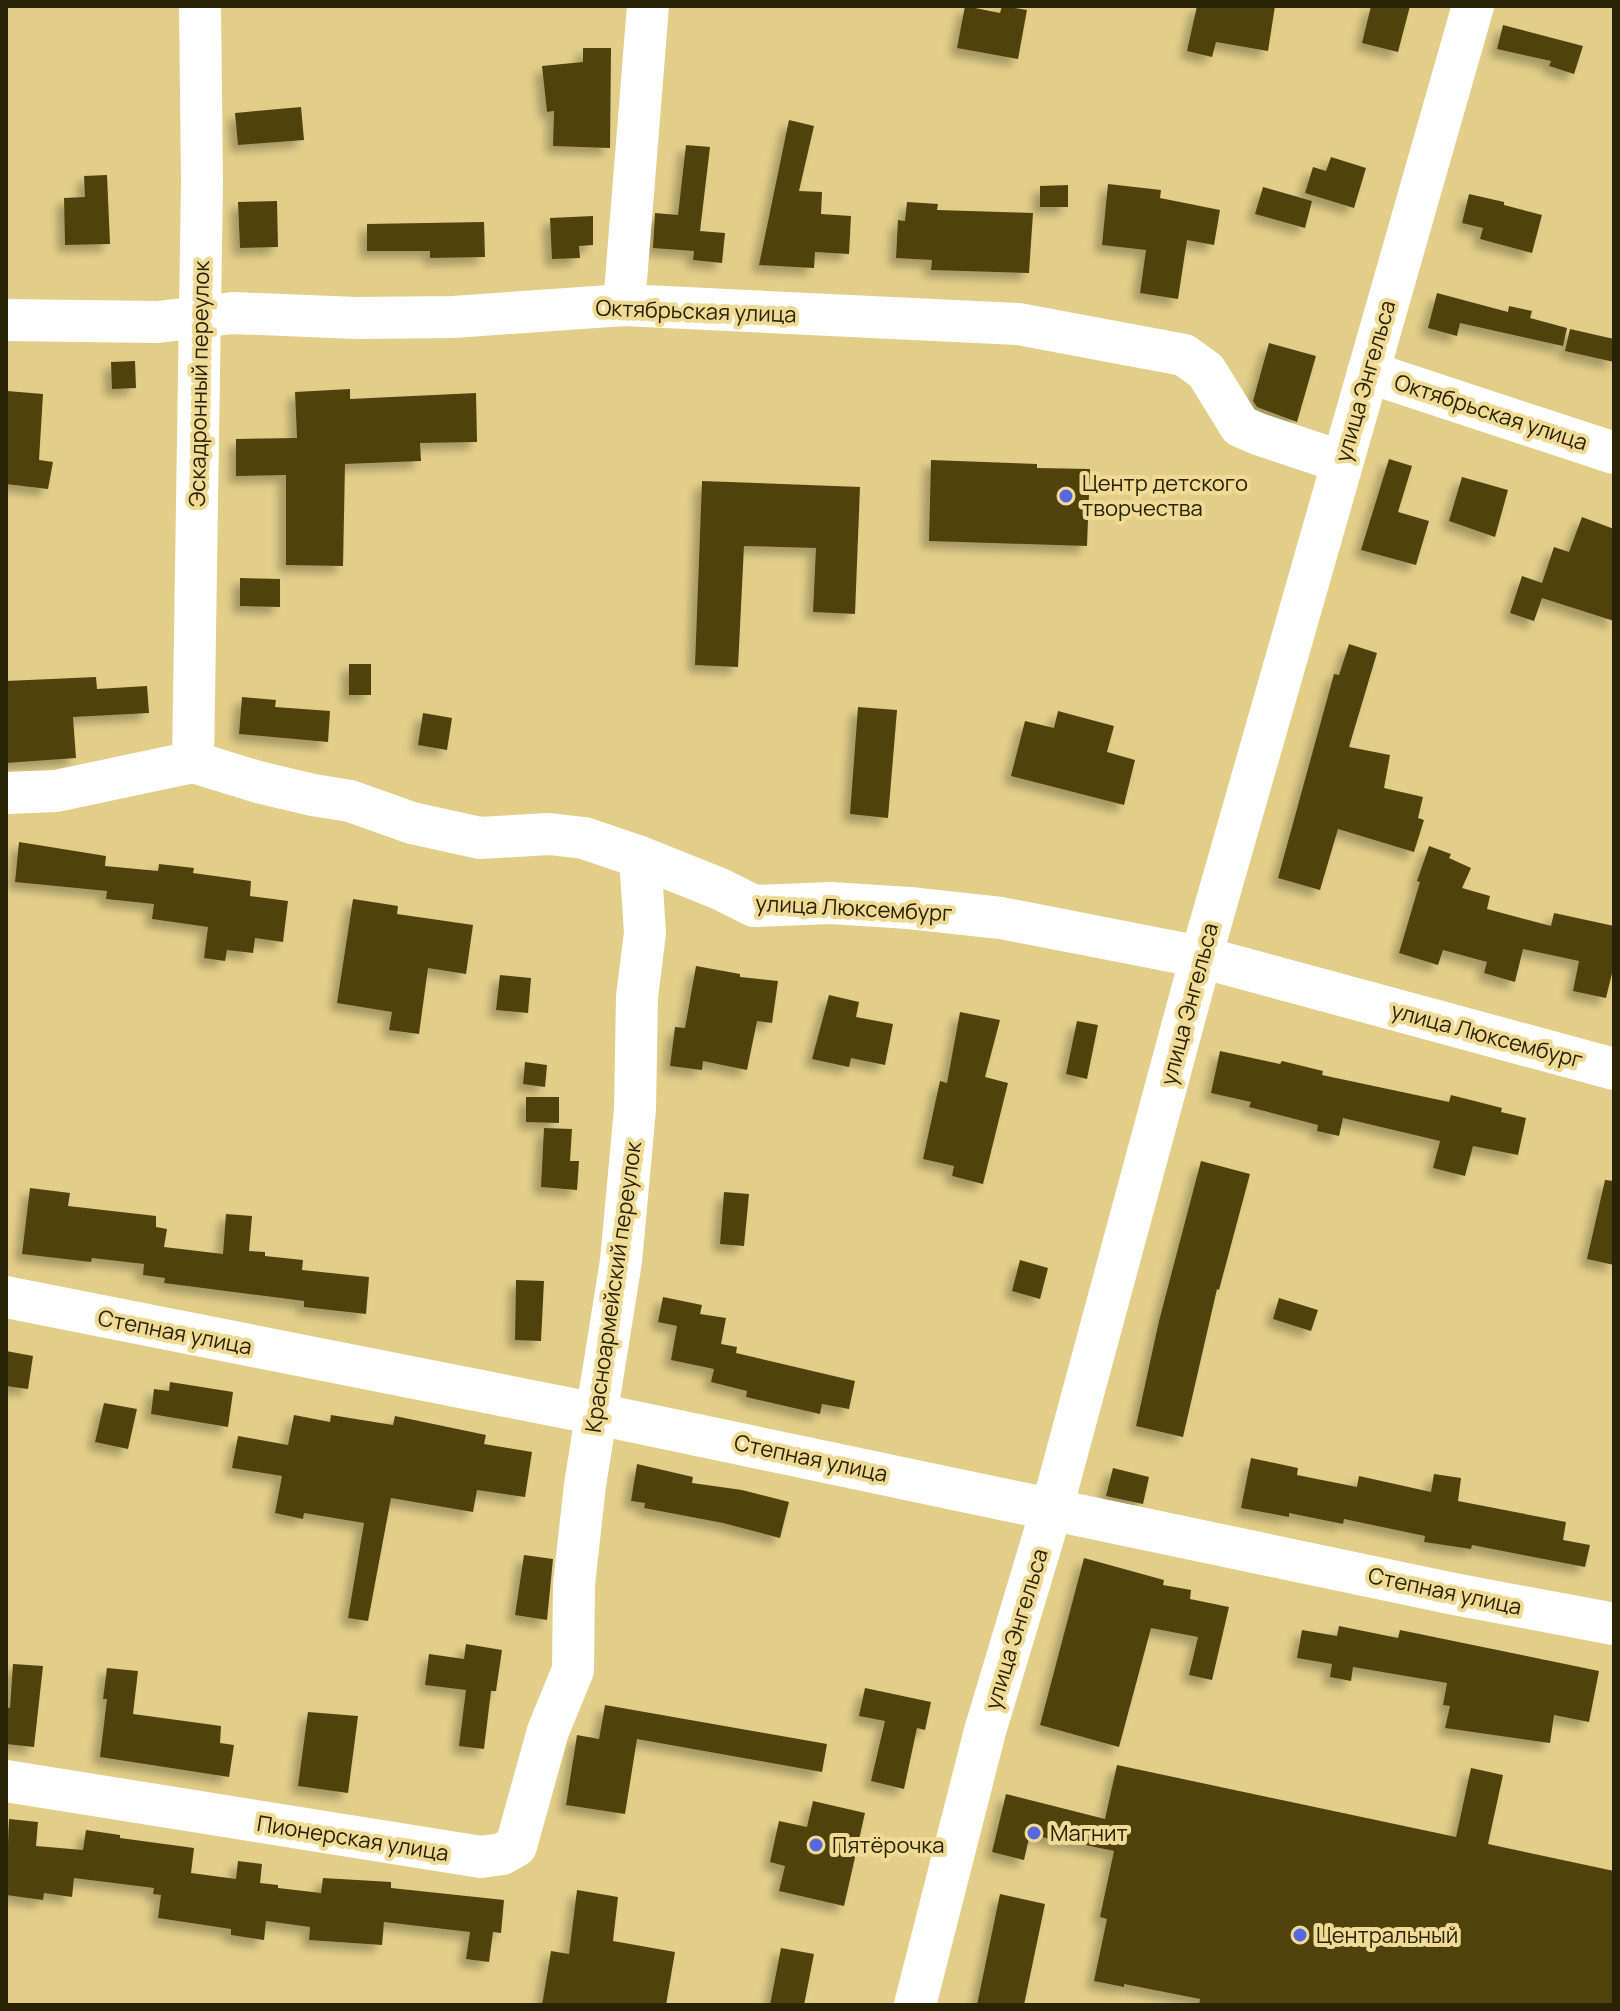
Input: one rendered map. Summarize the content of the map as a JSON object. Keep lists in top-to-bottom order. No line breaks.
{"streets":{"street":["Октябрьская улица","улица Энгельса","Эскадронный переулок","улица Люксембург","Красноармейский переулок","Степная улица","Пионерская улица"]},"crossings":[["Октябрьская улица","улица Энгельса"],["Октябрьская улица","Эскадронный переулок"],["улица Энгельса","улица Люксембург"],["улица Энгельса","Степная улица"],["Эскадронный переулок","улица Люксембург"],["улица Люксембург","Красноармейский переулок"],["Красноармейский переулок","Степная улица"],["Красноармейский переулок","Пионерская улица"]],"places":["Центр детского творчества","Магнит","Пятёрочка","Центральный"]}
